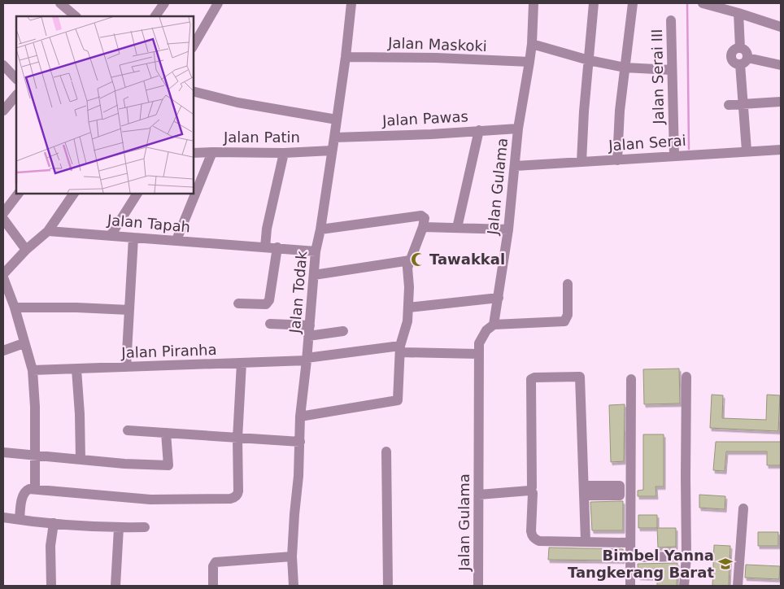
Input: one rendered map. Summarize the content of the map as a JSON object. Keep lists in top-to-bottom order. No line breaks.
{"streets":{"street":["Jalan Maskoki","Jalan Serai III","Jalan Pawas","Jalan Patin","Jalan Serai","Jalan Gulama","Jalan Tapah","Jalan Todak","Jalan Piranha"]},"crossings":[["Jalan Maskoki","Jalan Gulama"],["Jalan Maskoki","Jalan Todak"],["Jalan Serai III","Jalan Serai"],["Jalan Pawas","Jalan Gulama"],["Jalan Pawas","Jalan Todak"],["Jalan Patin","Jalan Todak"],["Jalan Serai","Jalan Gulama"],["Jalan Gulama","Jalan Piranha"],["Jalan Tapah","Jalan Todak"],["Jalan Todak","Jalan Piranha"]],"places":{"mosque":["Tawakkal"],"school or university":["Bimbel Yanna Tangkerang Barat"]}}
